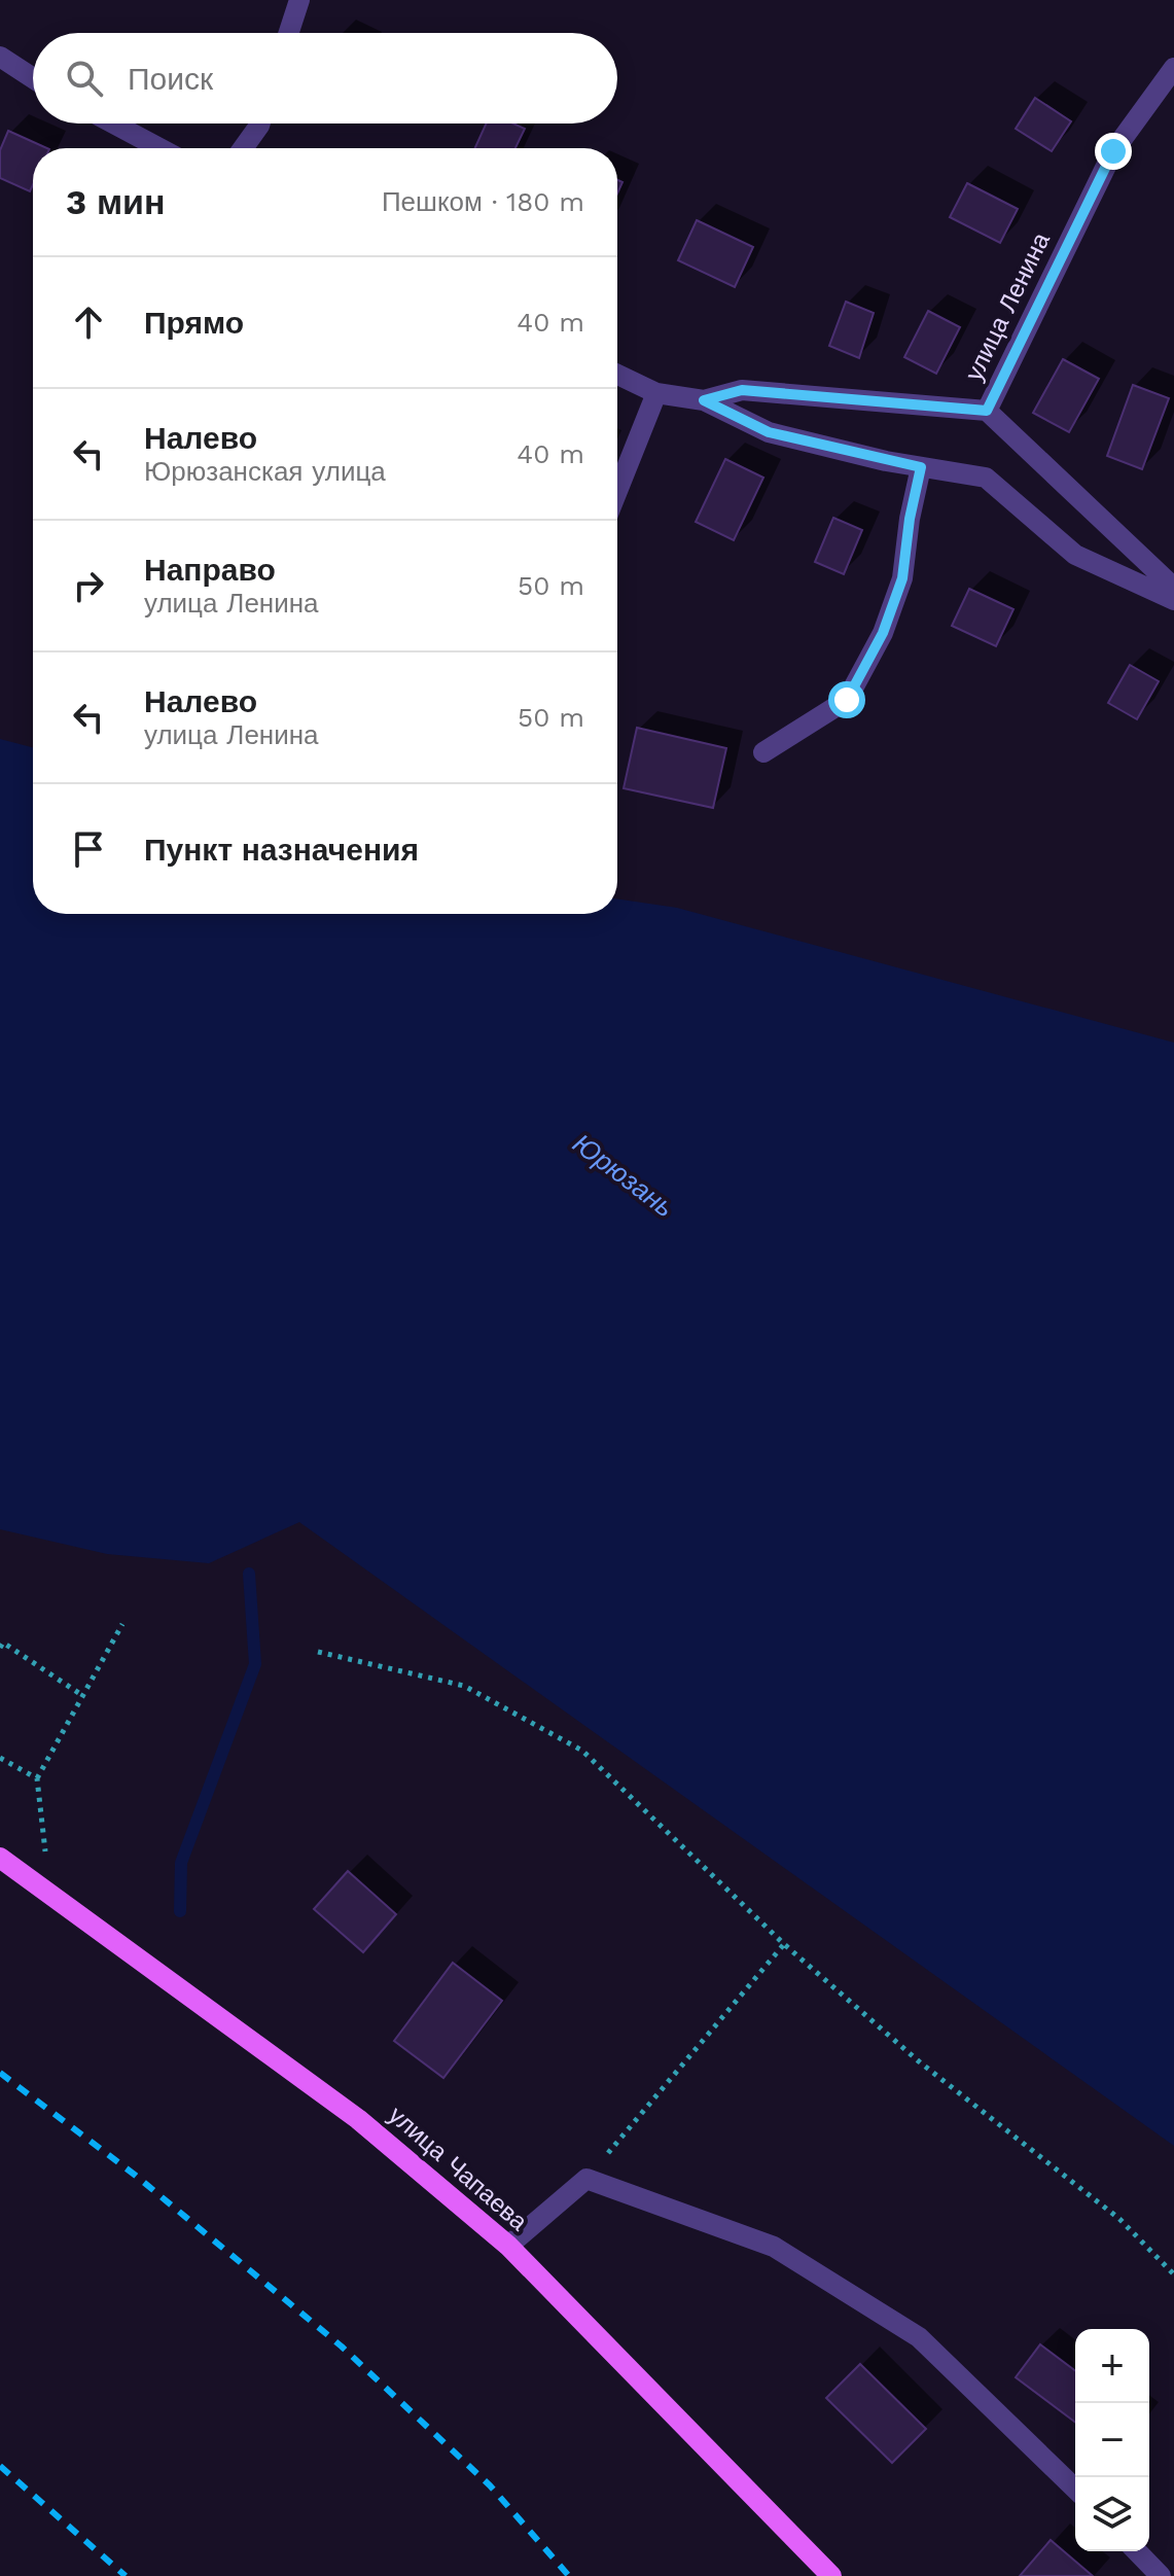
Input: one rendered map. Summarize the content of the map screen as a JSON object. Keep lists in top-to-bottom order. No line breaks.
{"streets":{"main road":["улица Чапаева"],"street":["улица Ленина"]},"water":["Юрюзань"],"page":{"search":"Поиск","heading":["3 мин","Пешком · 180 m"],"list":[["Прямо","40 m"],["Налево","Юрюзанская улица","40 m"],["Направо","улица Ленина","50 m"],["Налево","улица Ленина","50 m"],"Пункт назначения"],"map_buttons":["+","−"]}}
